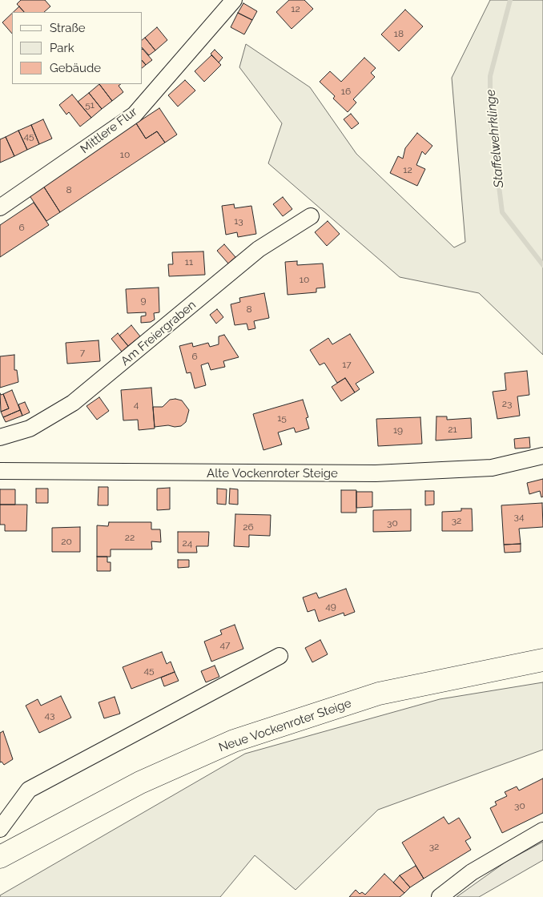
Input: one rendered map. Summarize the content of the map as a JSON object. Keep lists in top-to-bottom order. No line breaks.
{"streets":{"main road":["Neue Vockenroter Steige"],"street":["Mittlere Flur","Am Freiergraben","Alte Vockenroter Steige"]},"water":["Staffelwehrklinge"],"house_numbers":["12","18","16","51","45","10","12","8","13","6","11","10","9","8","7","6","17","23","4","15","21","19","34","32","30","26","22","20","24","49","47","45","43","30","32"],"legend":["Straße","Park","Gebäude"]}
